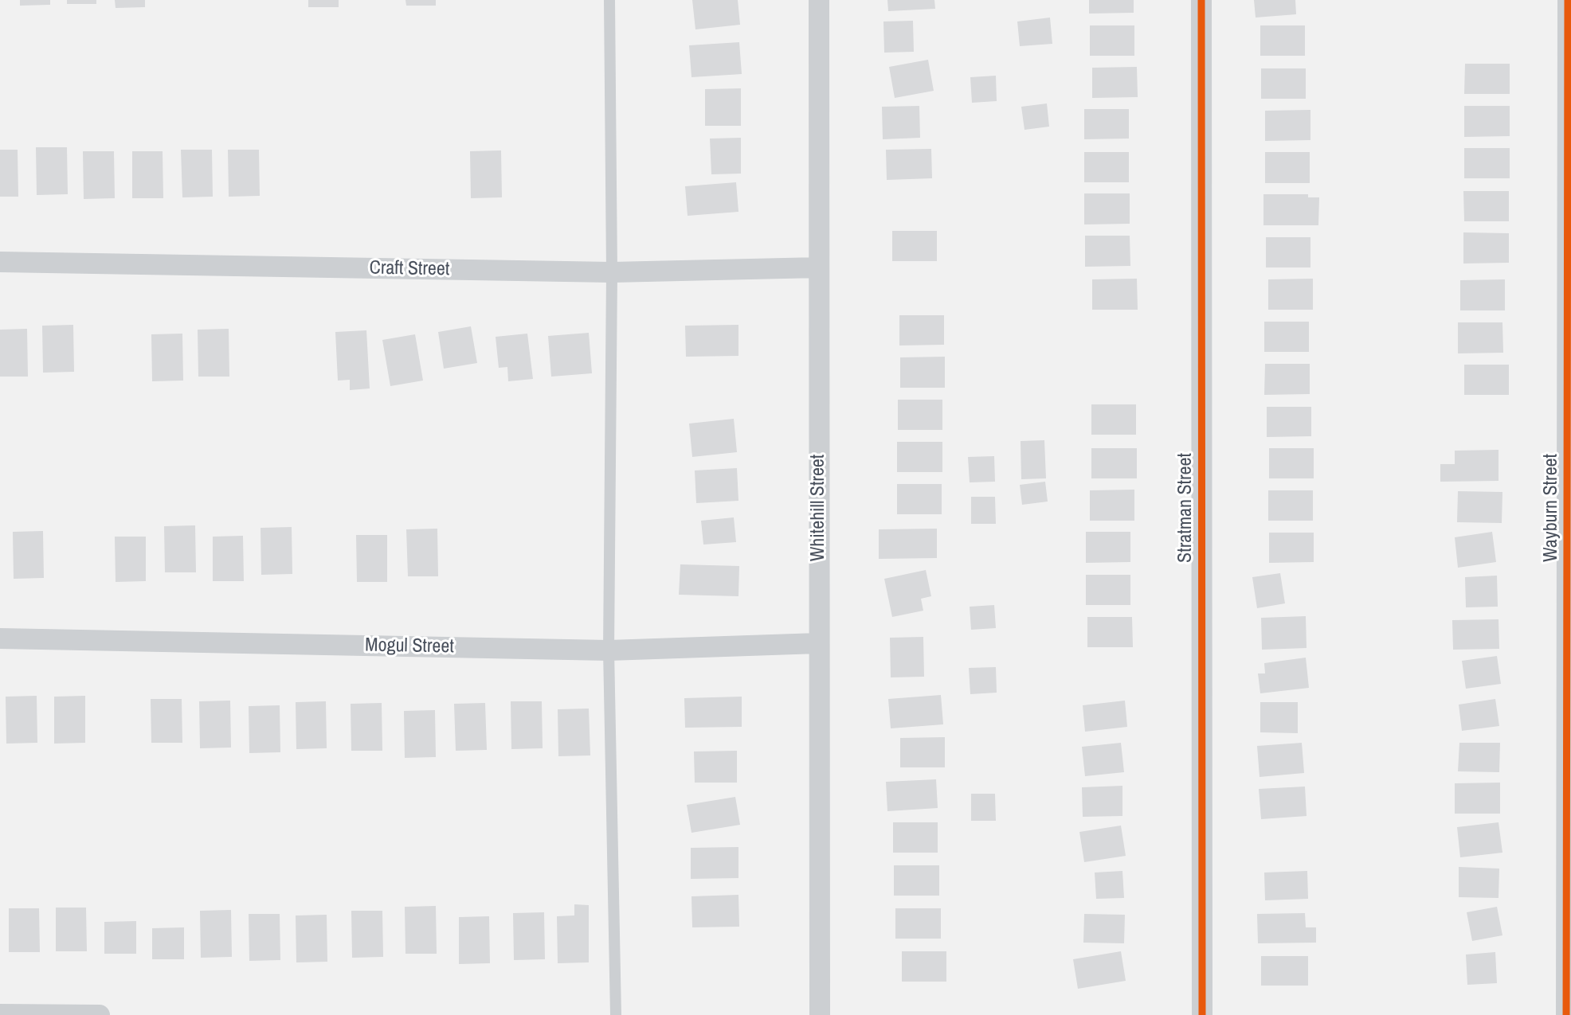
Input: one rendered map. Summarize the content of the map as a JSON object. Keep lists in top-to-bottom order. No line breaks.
{"streets":{"street":["Craft Street","Whitehill Street","Stratman Street","Wayburn Street","Mogul Street"]},"crossings":[["Craft Street","Whitehill Street"],["Whitehill Street","Mogul Street"]]}
